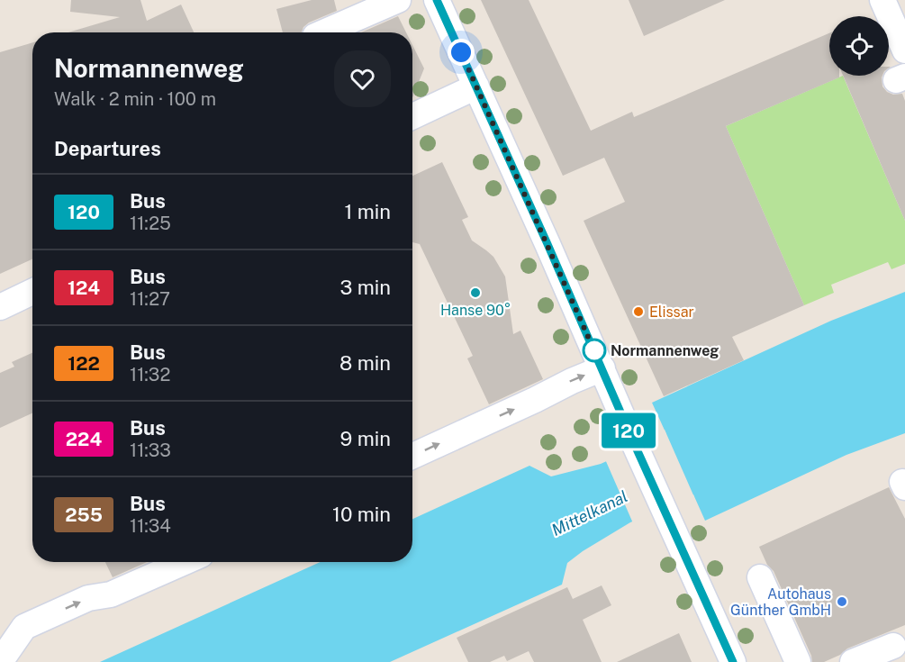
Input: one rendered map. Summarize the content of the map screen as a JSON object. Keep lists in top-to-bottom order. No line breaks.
{"water":["Mittelkanal"],"places":["Hanse 90°","Elissar","Normannenweg","Autohaus Günther GmbH"],"lines":["bus line 120"],"page":{"on_map":"120","heading":[["Normannenweg","Walk · 2 min · 100 m"],"Departures"],"list":[{"mark":"120","name":"Bus","note":"11:25","value":"1 min"},{"mark":"124","name":"Bus","note":"11:27","value":"3 min"},{"mark":"122","name":"Bus","note":"11:32","value":"8 min"},{"mark":"224","name":"Bus","note":"11:33","value":"9 min"},{"mark":"255","name":"Bus","note":"11:34","value":"10 min"}]}}
